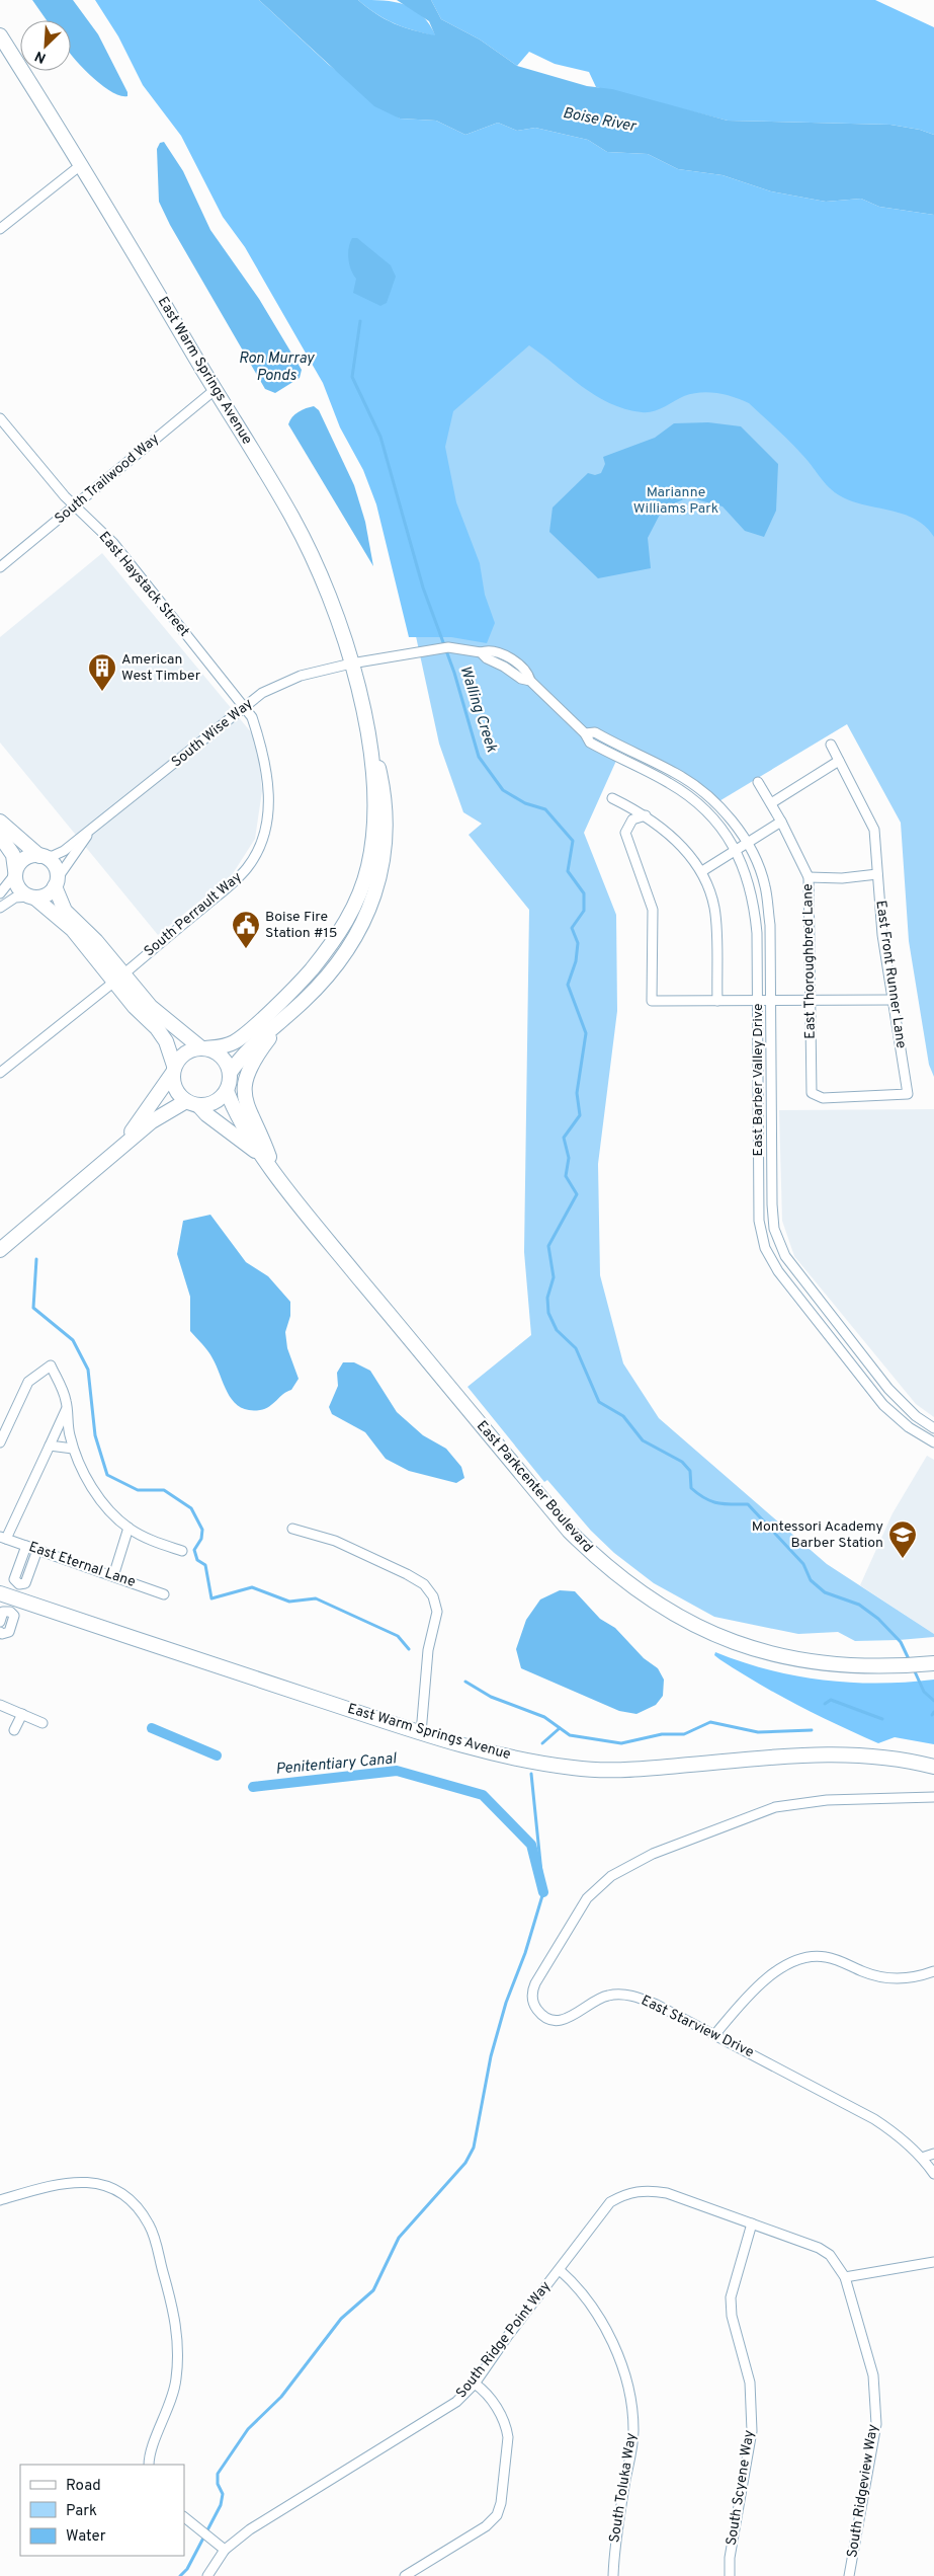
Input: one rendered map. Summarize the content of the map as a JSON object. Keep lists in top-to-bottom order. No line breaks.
{"streets":{"street":["East Warm Springs Avenue","South Trailwood Way","East Haystack Street","South Wise Way","South Perrault Way","East Thoroughbred Lane","East Front Runner Lane","East Barber Valley Drive","East Parkcenter Boulevard","East Eternal Lane","East Starview Drive","South Ridge Point Way","South Toluka Way","South Scyene Way","South Ridgeview Way"]},"crossings":[["East Warm Springs Avenue","South Trailwood Way"],["East Warm Springs Avenue","South Wise Way"],["East Warm Springs Avenue","East Barber Valley Drive"],["East Warm Springs Avenue","East Parkcenter Boulevard"],["South Trailwood Way","East Haystack Street"],["East Haystack Street","South Wise Way"],["East Haystack Street","South Perrault Way"],["South Wise Way","South Perrault Way"],["South Wise Way","East Barber Valley Drive"],["East Thoroughbred Lane","East Front Runner Lane"],["South Ridge Point Way","South Toluka Way"],["South Ridge Point Way","South Scyene Way"],["South Ridge Point Way","South Ridgeview Way"],["South Scyene Way","South Ridgeview Way"]],"water":["Boise River","Ron Murray Ponds","Walling Creek","Penitentiary Canal"],"parks":["Marianne Williams Park"],"places":{"building":["American West Timber"],"public building":["Boise Fire Station #15"],"school or university":["Montessori Academy Barber Station"]},"legend":["Road","Park","Water"],"north":"bottom left"}
